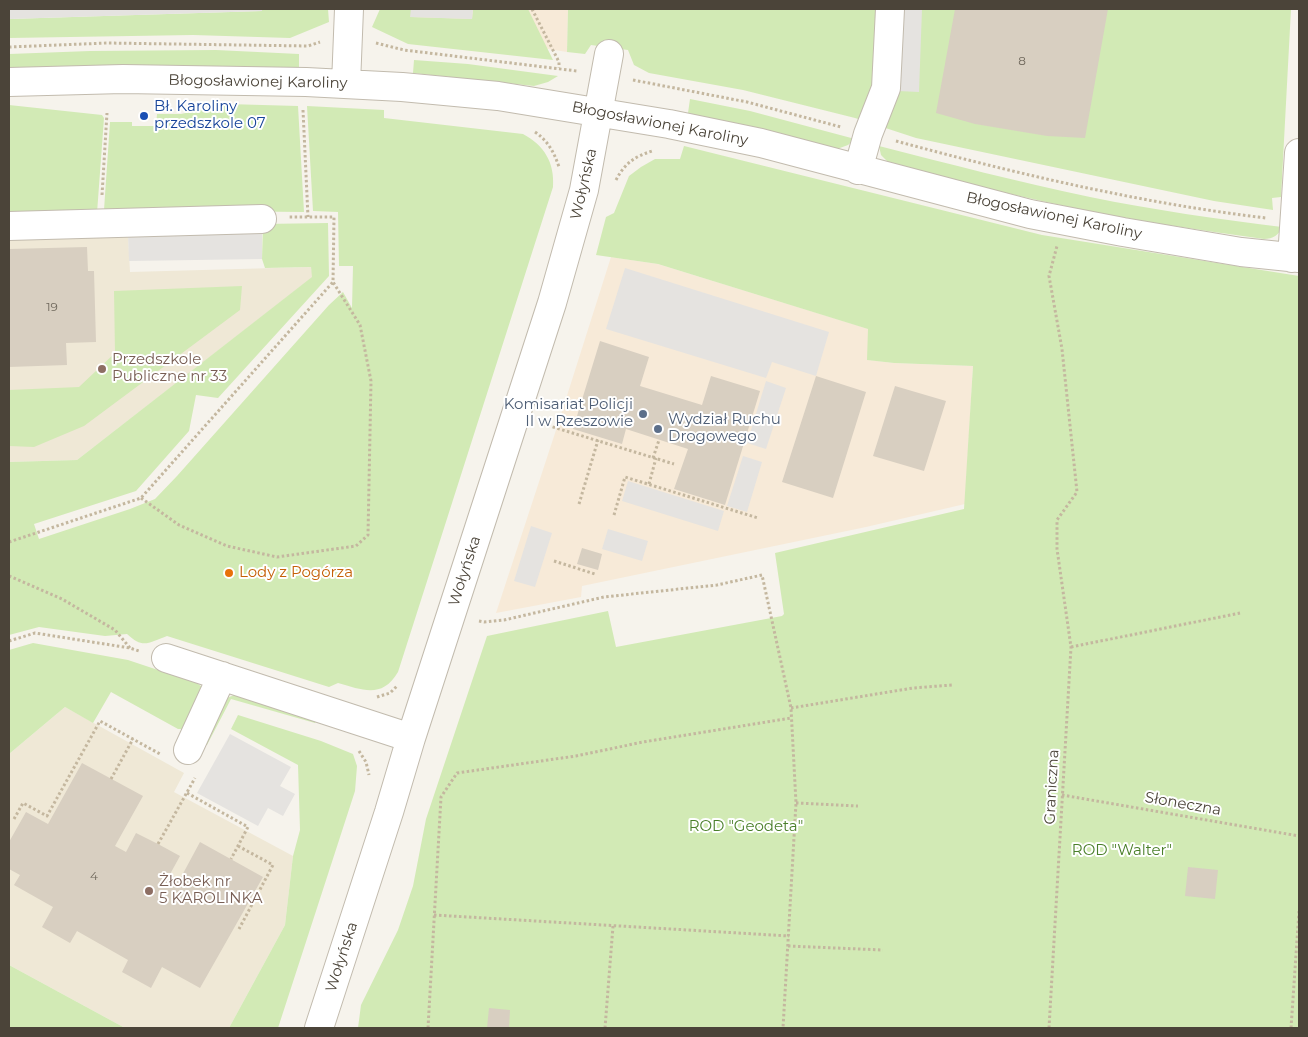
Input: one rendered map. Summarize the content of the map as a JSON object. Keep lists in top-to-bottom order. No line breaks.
{"streets":{"street":["Błogosławionej Karoliny","Wołyńska"],"path":["Graniczna","Słoneczna"]},"crossings":[["Błogosławionej Karoliny","Wołyńska"],["Błogosławionej Karoliny","Graniczna"],["Graniczna","Słoneczna"]],"parks":["ROD \"Geodeta\"","ROD \"Walter\""],"places":["Bł. Karoliny przedszkole 07","Przedszkole Publiczne nr 33","Komisariat Policji II w Rzeszowie","Wydział Ruchu Drogowego","Lody z Pogórza","Żłobek nr 5 KAROLINKA"],"house_numbers":["8","19","4"]}
